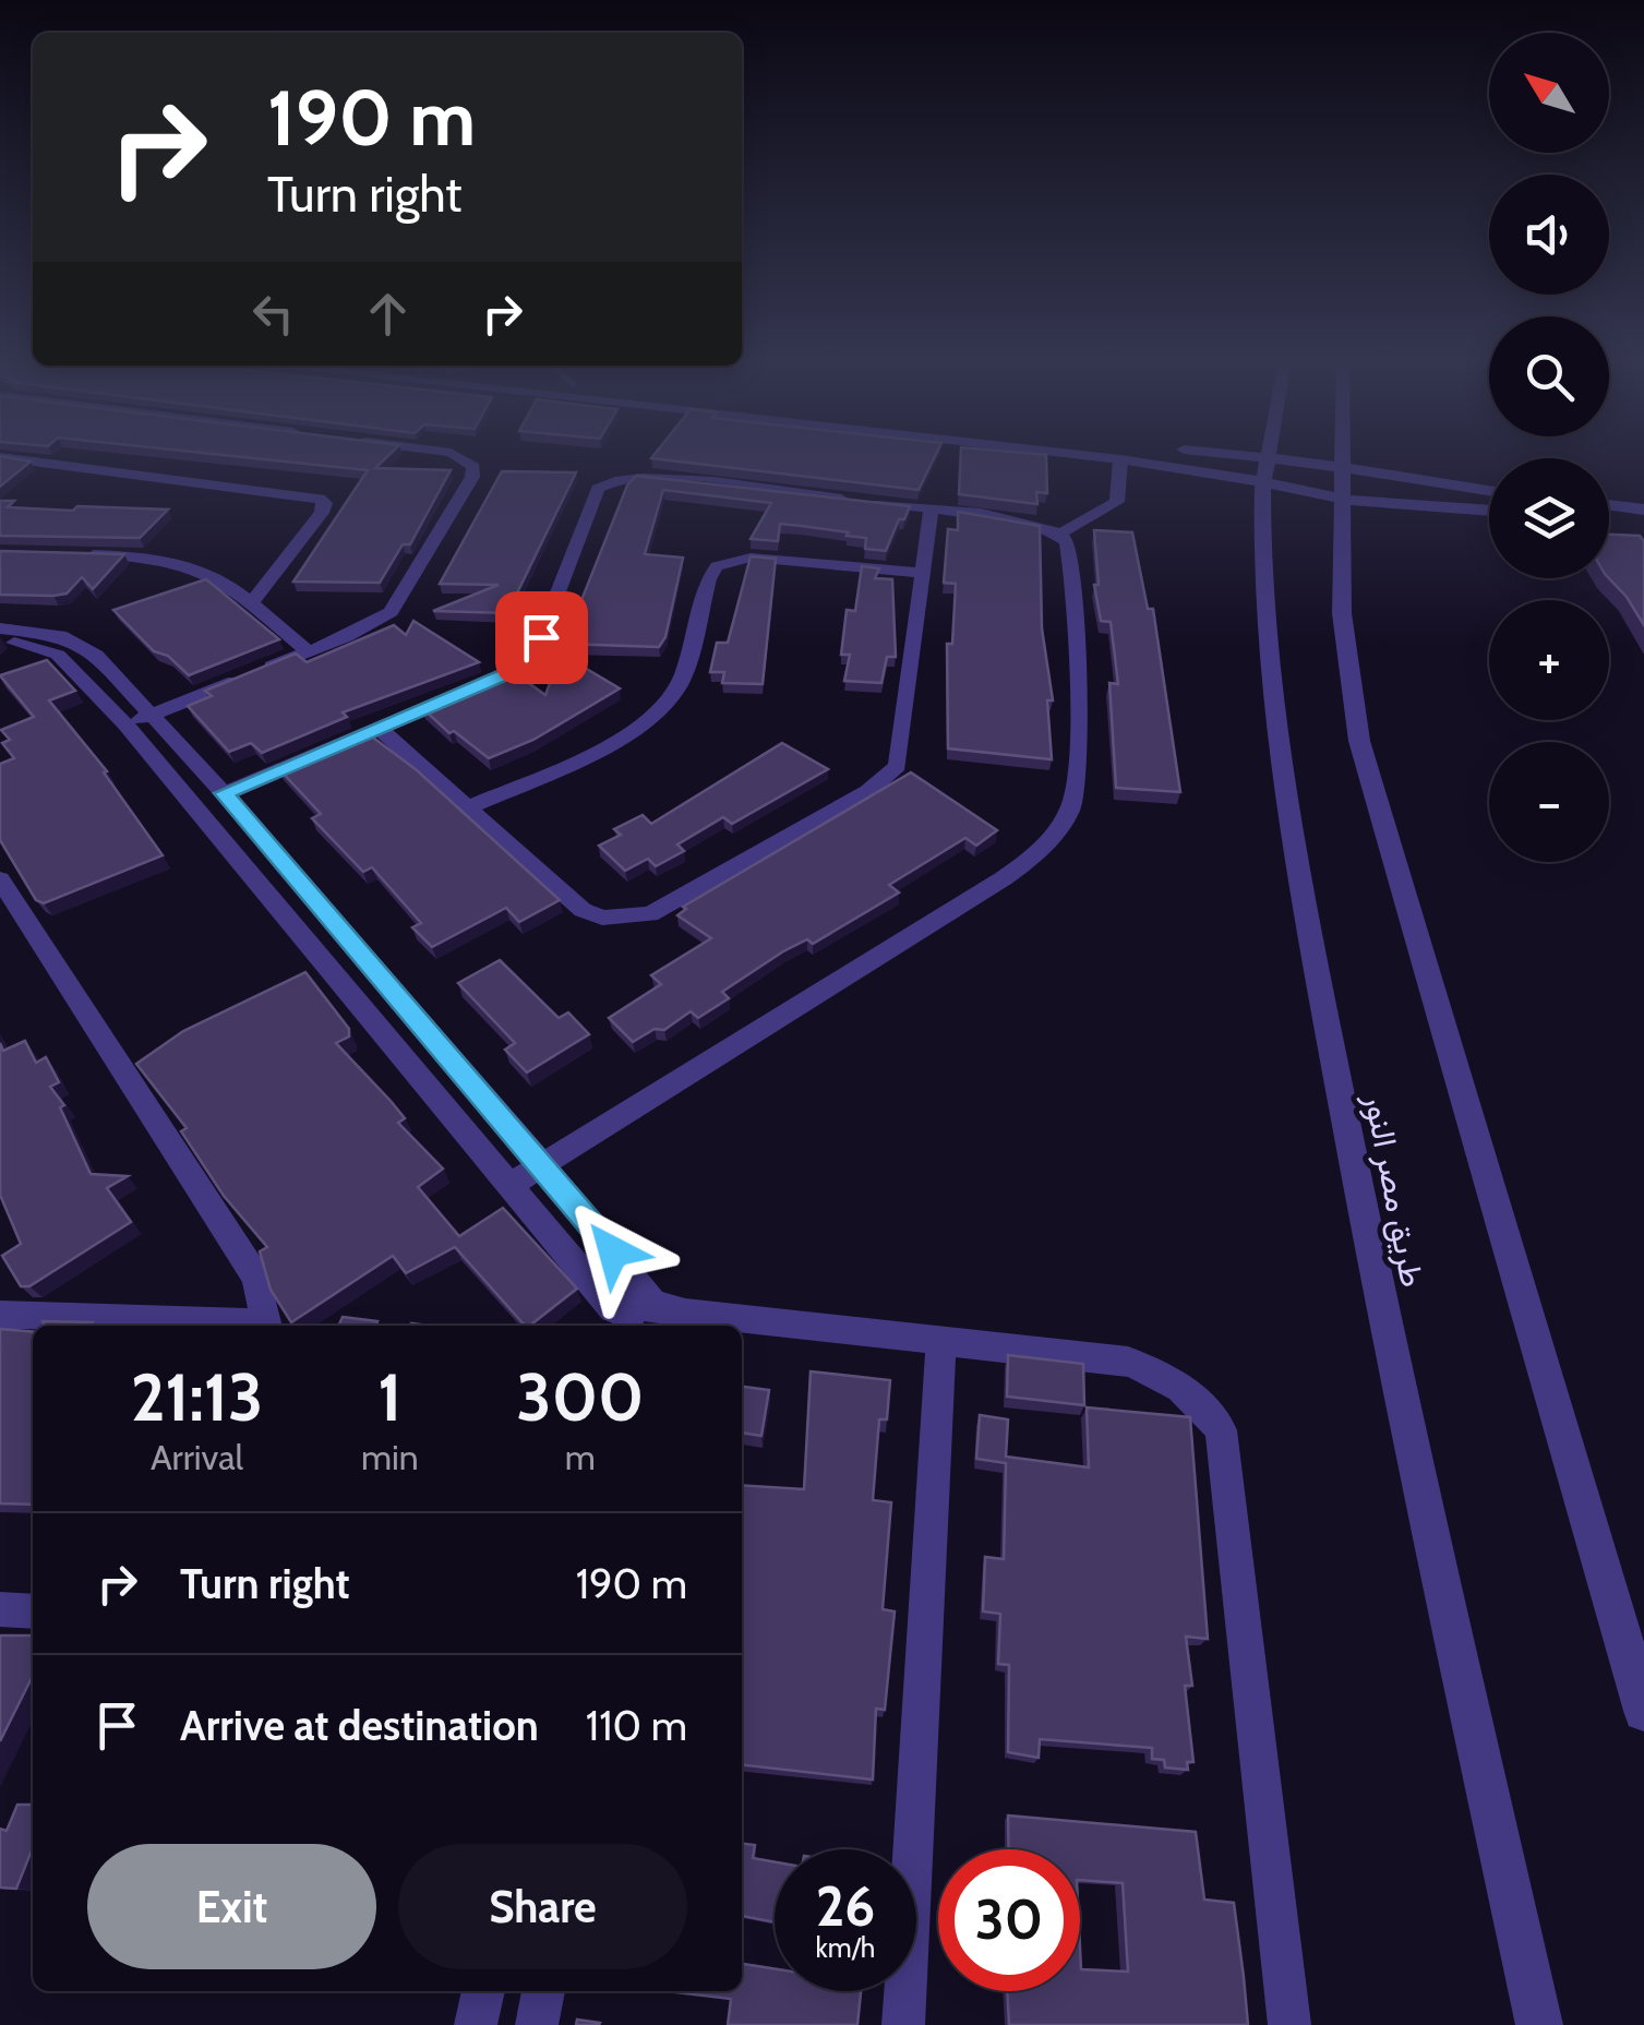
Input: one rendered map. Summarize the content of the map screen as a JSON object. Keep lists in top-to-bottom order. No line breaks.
{"streets":{"street":["طريق مصر النور"]},"north":"top left","page":{"map_buttons":["+","−"],"turn":["190 m","Turn right"],"eta":["21:13","Arrival","1","min","300","m"],"list":[{"name":"Turn right","value":"190 m"},{"name":"Arrive at destination","value":"110 m"}],"buttons":["Exit","Share"],"speed":"26 km/h","limit":"30"}}
